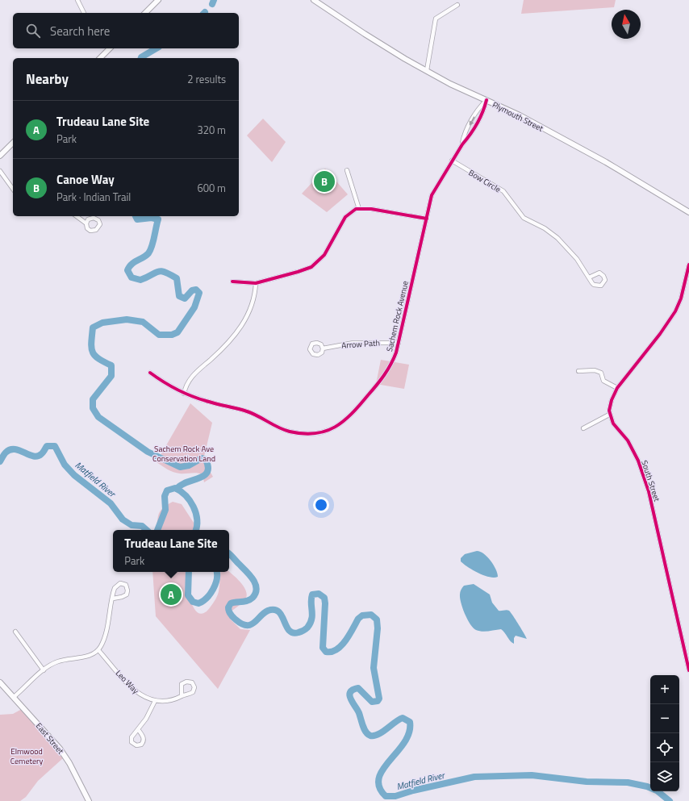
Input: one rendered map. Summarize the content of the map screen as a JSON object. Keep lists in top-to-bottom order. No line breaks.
{"streets":{"main road":["Plymouth Street","East Street"],"street":["Bow Circle","Sachem Rock Avenue","Arrow Path","South Street","Leo Way"]},"crossings":[["Plymouth Street","Sachem Rock Avenue"],["Bow Circle","Sachem Rock Avenue"],["Sachem Rock Avenue","Arrow Path"]],"water":["Matfield River"],"parks":["Sachem Rock Ave Conservation Land","Elmwood Cemetery"],"north":"top","page":{"search":"Search here","heading":["Nearby","2 results"],"list":[{"mark":"A","name":"Trudeau Lane Site","note":"Park","value":"320 m"},{"mark":"B","name":"Canoe Way","note":"Park · Indian Trail","value":"600 m"}],"pins":["B","A"],"popup":["Trudeau Lane Site","Park"],"map_buttons":["+","−"]}}
